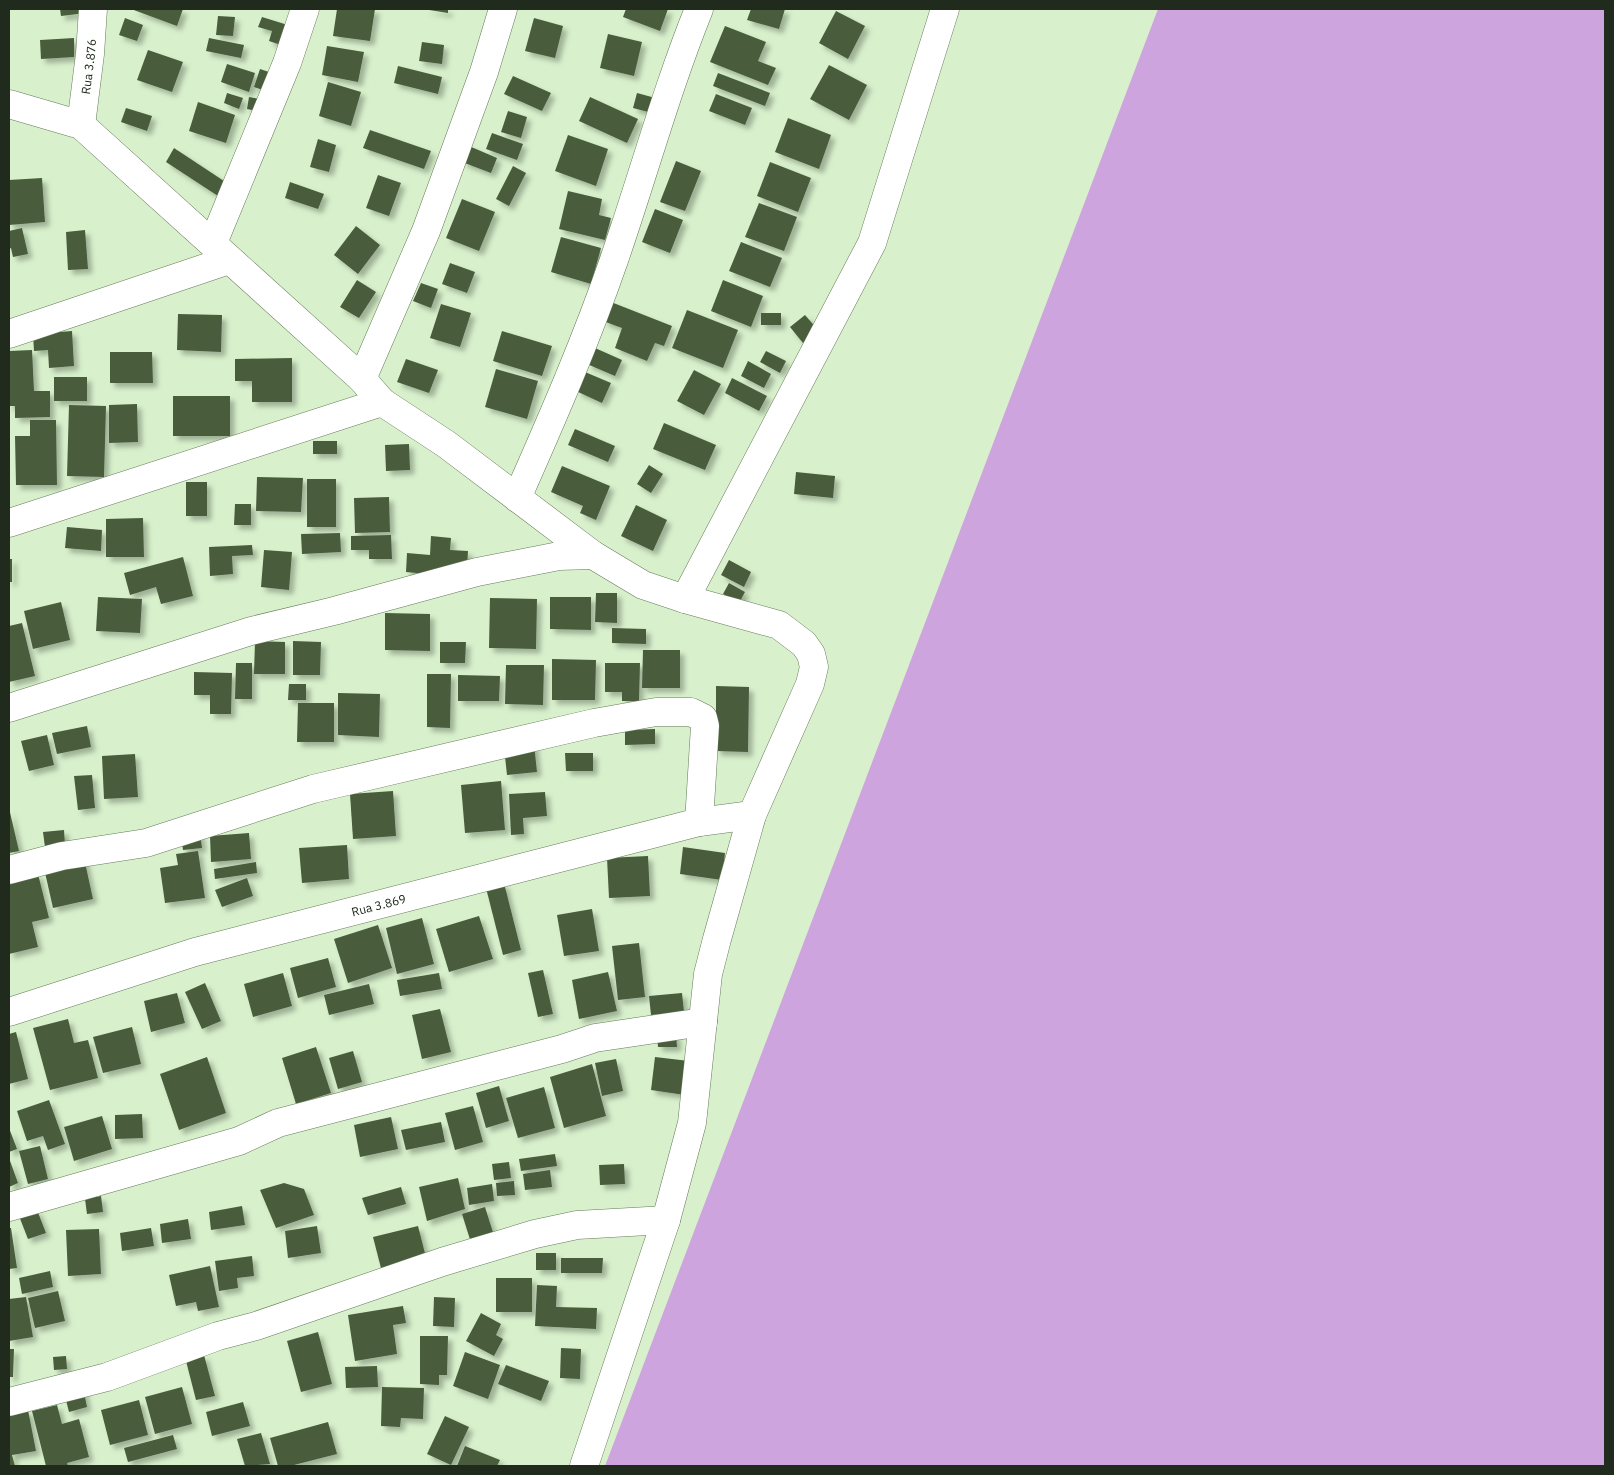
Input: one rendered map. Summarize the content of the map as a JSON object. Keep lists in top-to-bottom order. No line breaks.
{"streets":{"street":["Rua 3.876","Rua 3.869"]}}
